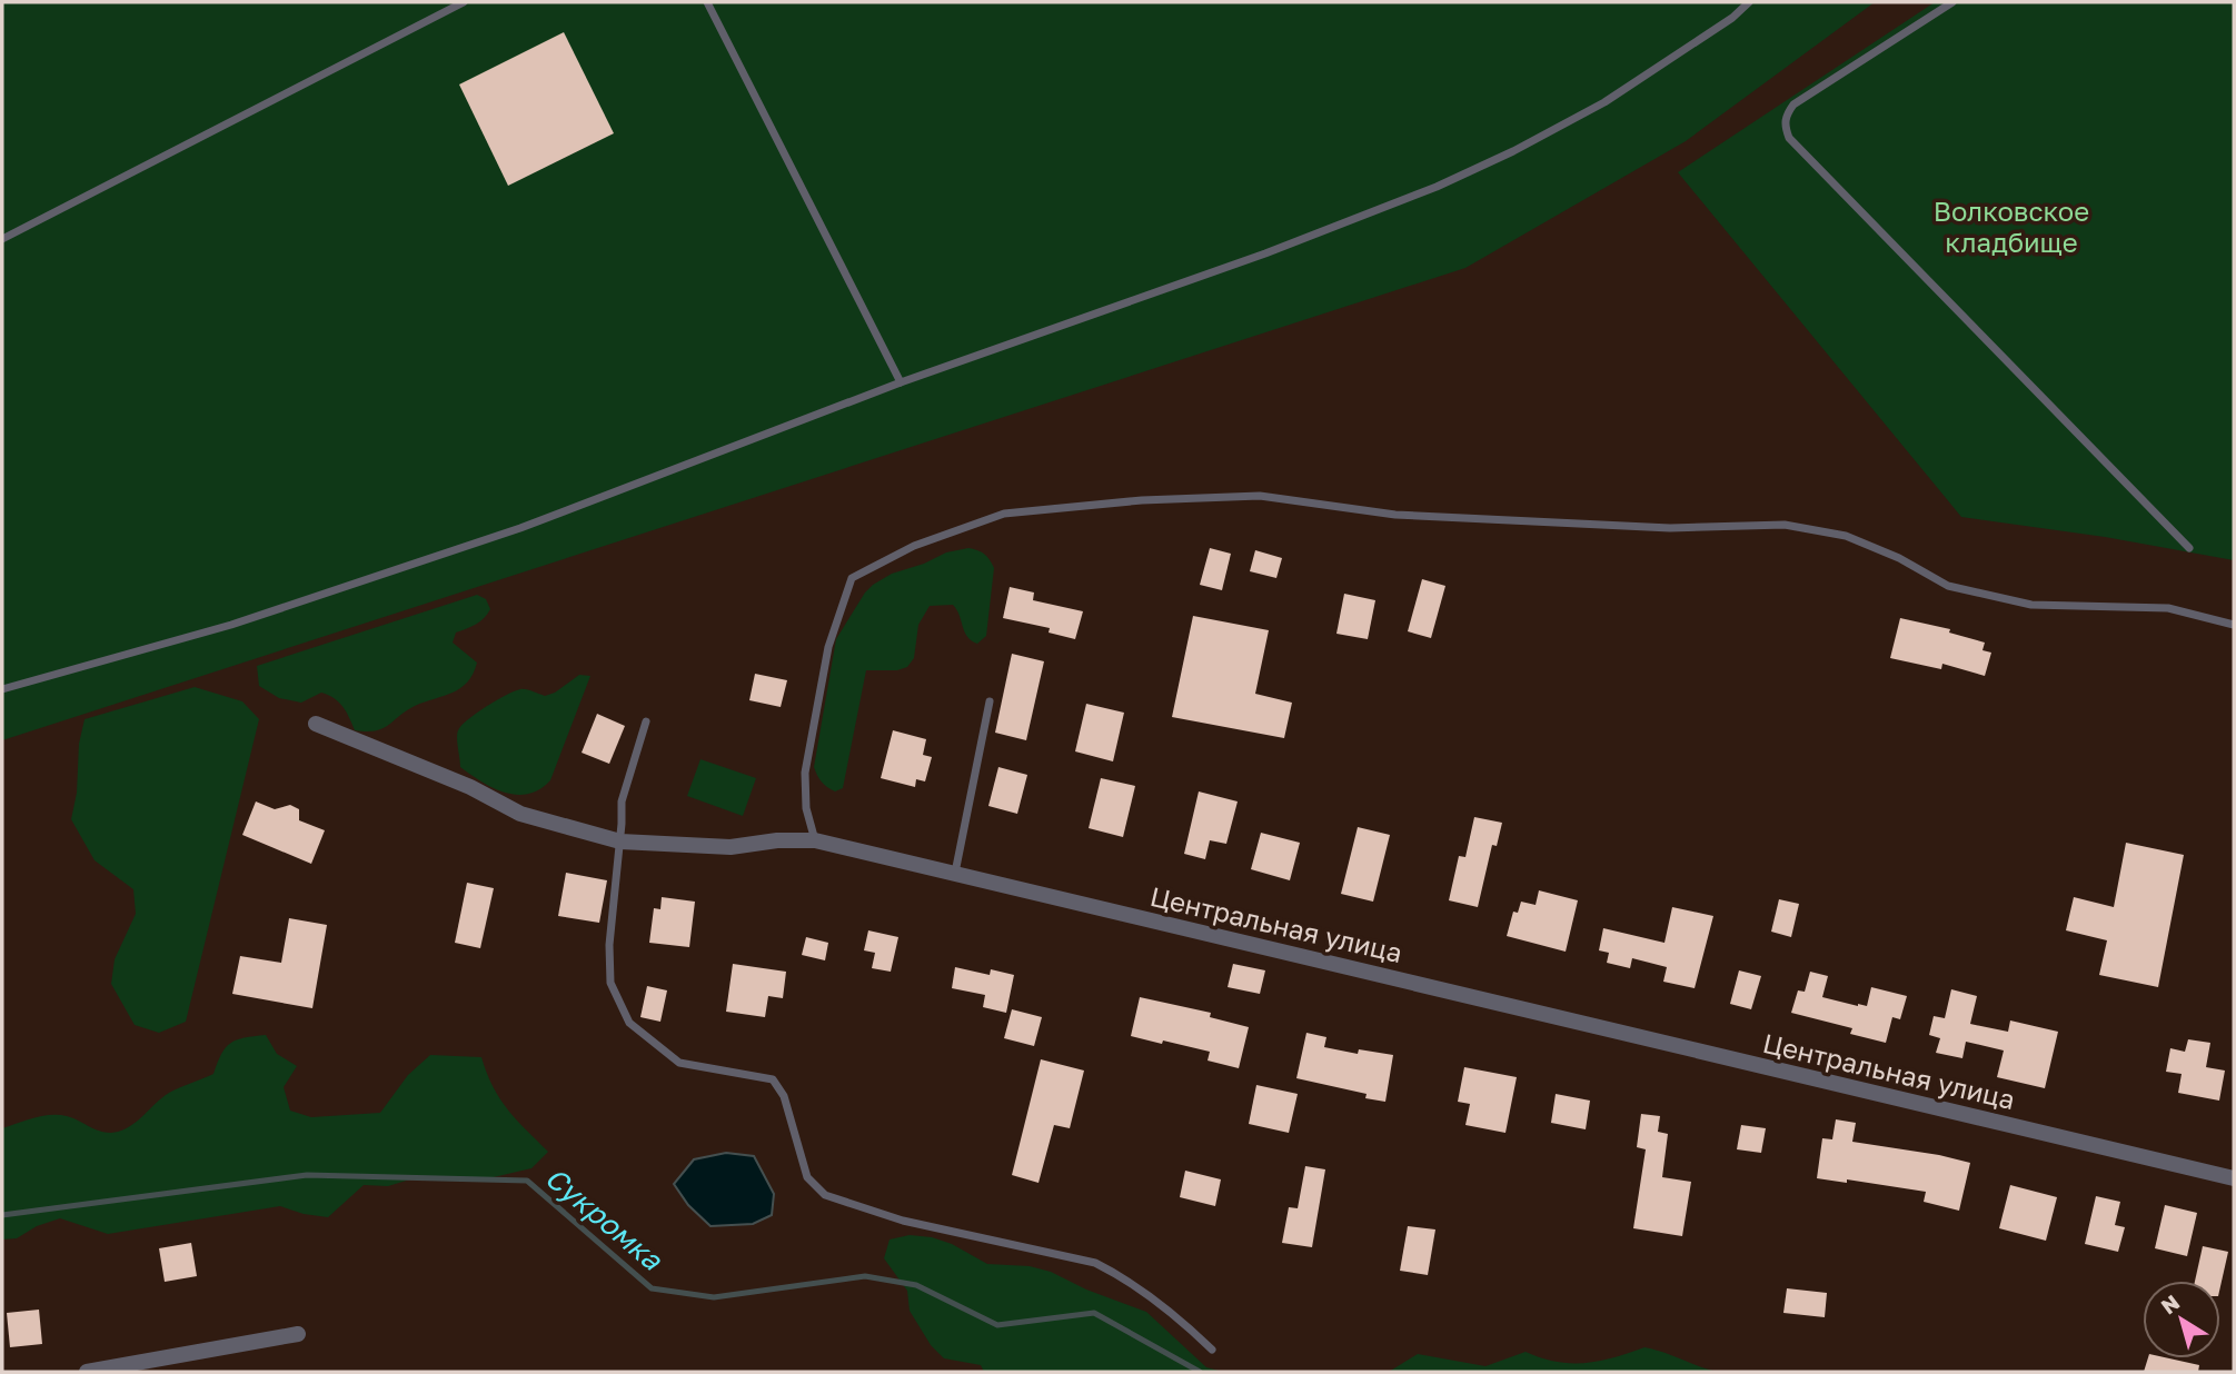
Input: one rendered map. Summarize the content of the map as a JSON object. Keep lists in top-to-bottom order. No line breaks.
{"streets":{"street":["Центральная улица"]},"water":["Сукромка"],"parks":["Волковское кладбище"],"north":"top left"}
